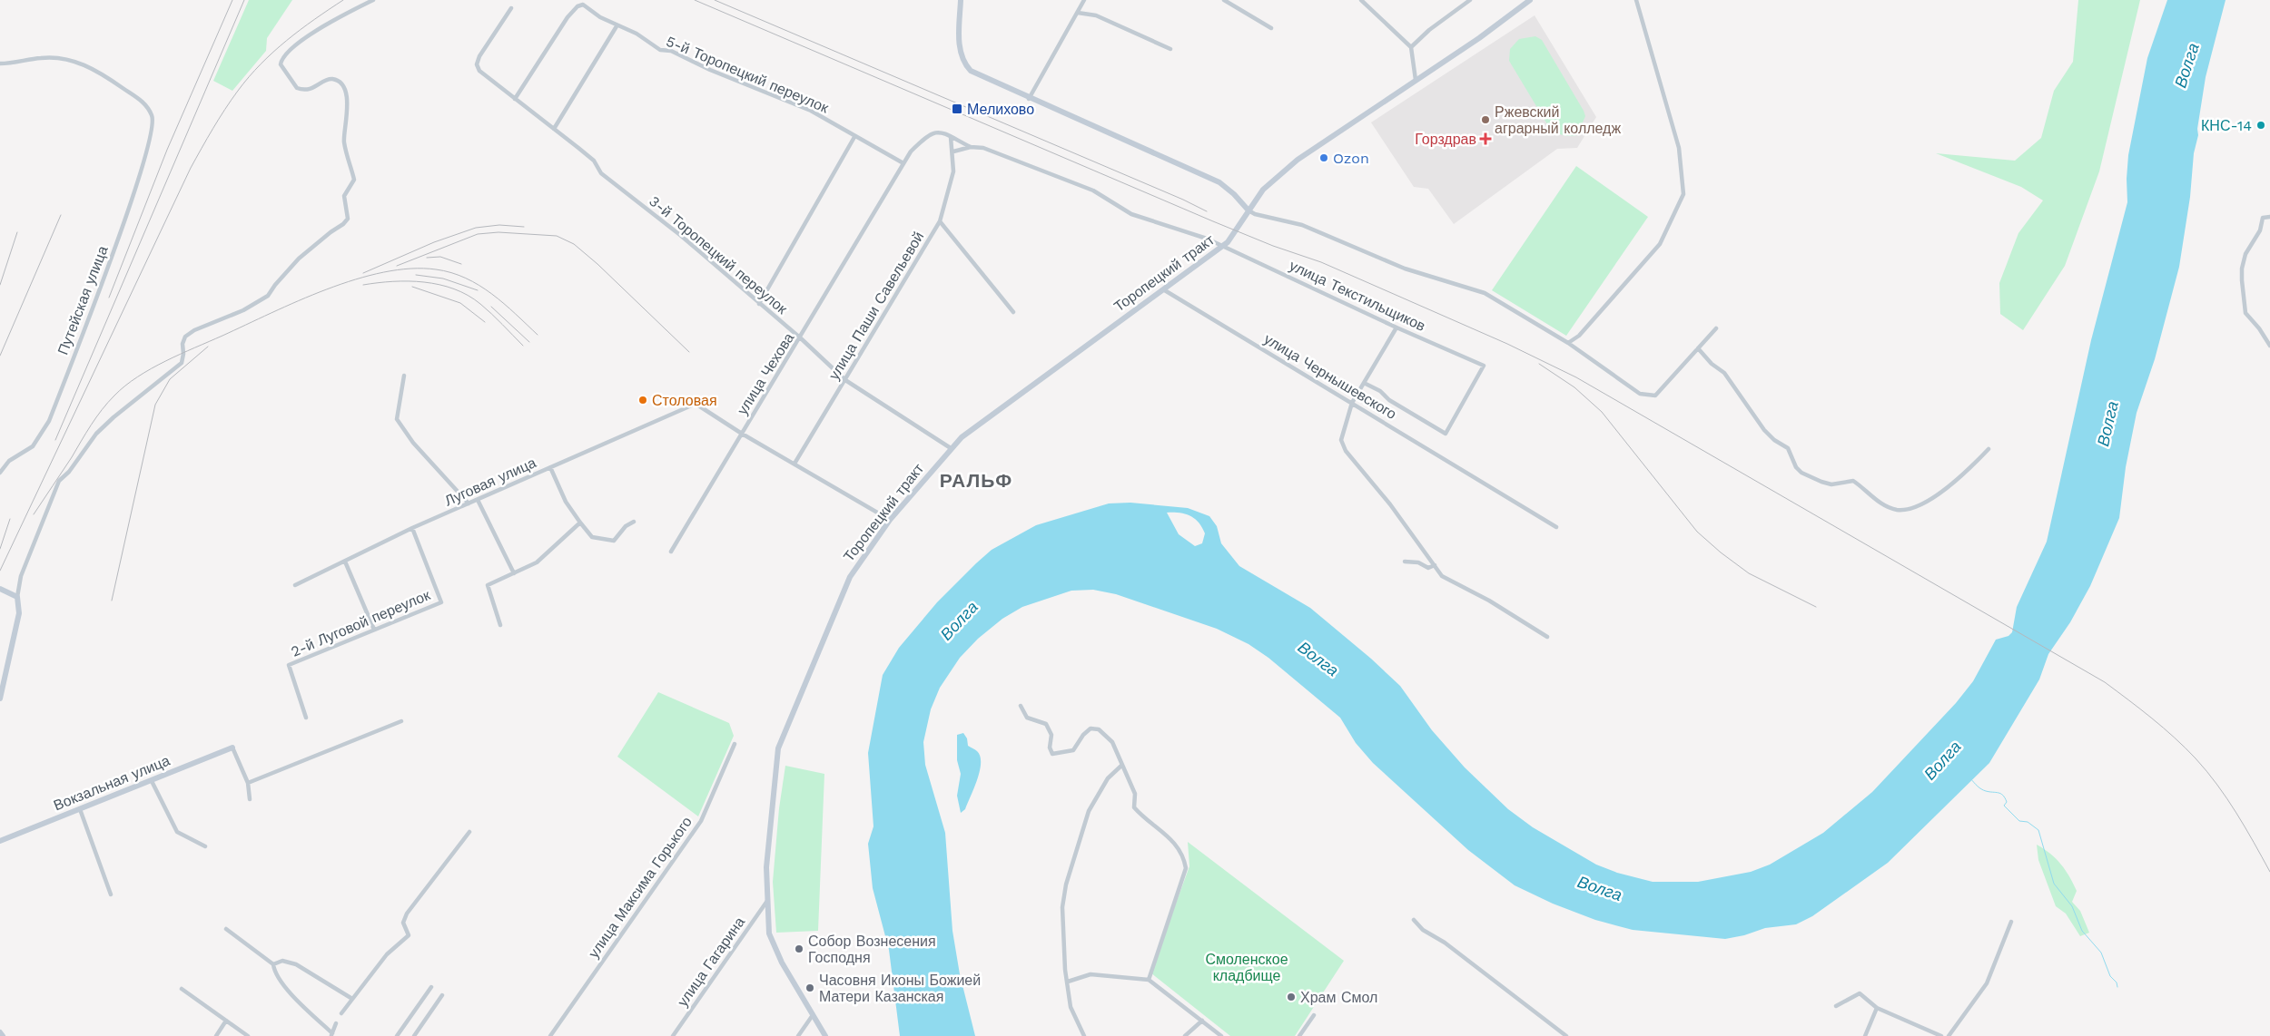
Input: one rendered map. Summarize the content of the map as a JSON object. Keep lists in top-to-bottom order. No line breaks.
{"streets":{"main road":["Торопецкий тракт","Вокзальная улица"],"street":["5-й Торопецкий переулок","3-й Торопецкий переулок","улица Текстильщиков","Путейская улица","улица Паши Савельевой","улица Чехова","улица Чернышевского","Луговая улица","2-й Луговой переулок","улица Максима Горького","улица Гагарина"]},"crossings":[["5-й Торопецкий переулок","3-й Торопецкий переулок"],["5-й Торопецкий переулок","улица Чехова"],["3-й Торопецкий переулок","Торопецкий тракт"],["3-й Торопецкий переулок","улица Паши Савельевой"],["3-й Торопецкий переулок","улица Чехова"],["Торопецкий тракт","улица Текстильщиков"],["Торопецкий тракт","улица Чернышевского"],["Торопецкий тракт","улица Гагарина"],["улица Паши Савельевой","улица Чехова"],["улица Чехова","Луговая улица"],["Луговая улица","2-й Луговой переулок"]],"districts":["РАЛЬФ"],"water":["Волга"],"parks":["Смоленское кладбище"],"places":{"transit":["Мелихово"],"other":["Ржевский аграрный колледж","КНС-14","Ozon","Столовая","Собор Вознесения Господня","Часовня Иконы Божией Матери Казанская","Храм Смол"],"health":["Горздрав"]}}
